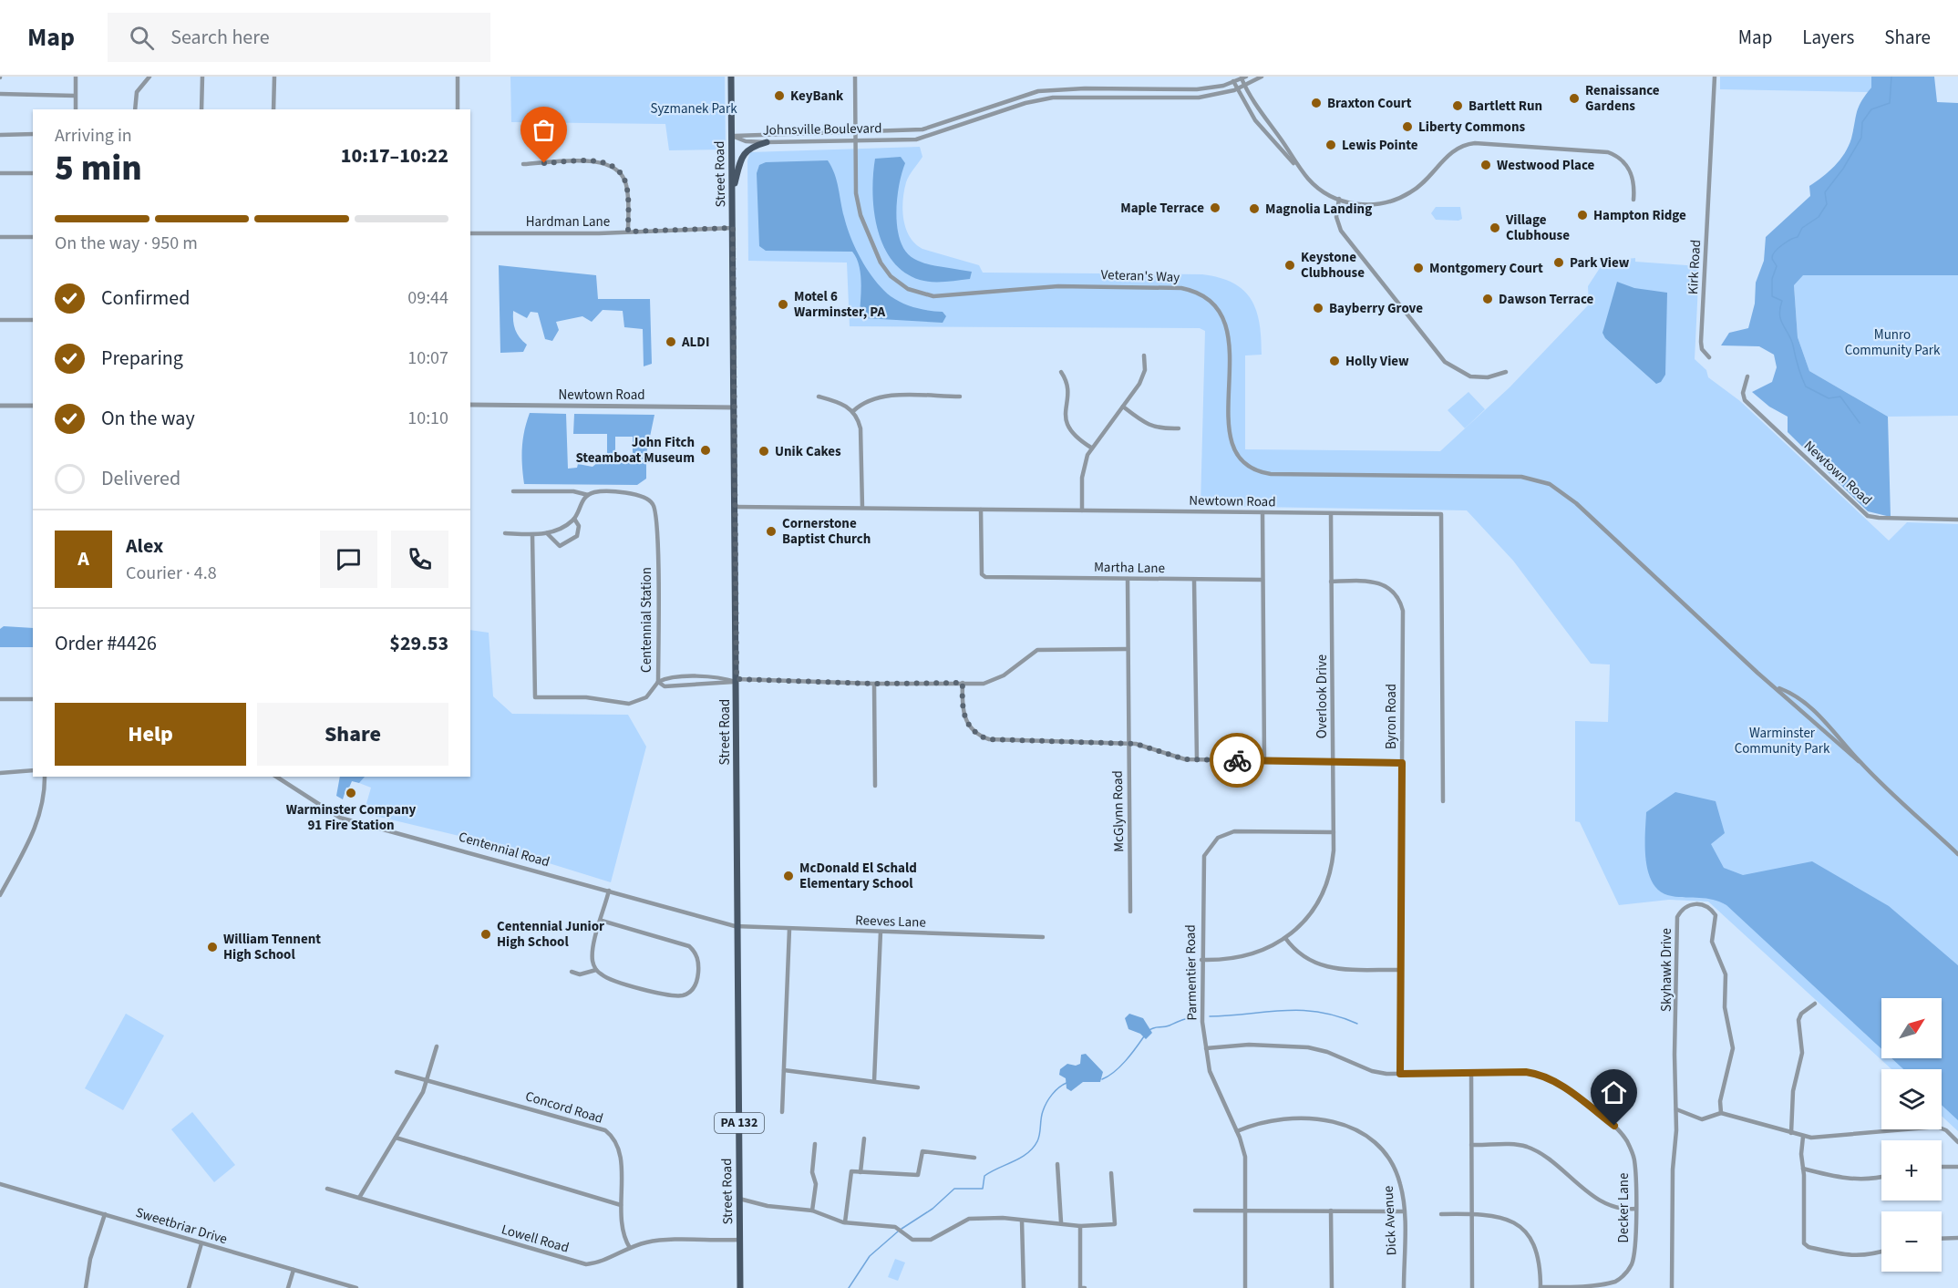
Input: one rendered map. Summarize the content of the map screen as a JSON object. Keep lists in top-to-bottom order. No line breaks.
{"streets":{"main road":["Street Road","PA 132"],"street":["Johnsville Boulevard","Hardman Lane","Kirk Road","Veteran's Way","Newtown Road","Martha Lane","Centennial Station","Overlook Drive","Byron Road","McGlynn Road","Centennial Road","Reeves Lane","Skyhawk Drive","Parmentier Road","Concord Road","Decker Lane","Dick Avenue","Sweetbriar Drive","Lowell Road"]},"crossings":[["Johnsville Boulevard","Street Road"],["Johnsville Boulevard","Veteran's Way"],["Street Road","Hardman Lane"],["Street Road","Newtown Road"],["Street Road","Centennial Road"],["Street Road","Reeves Lane"],["Street Road","Lowell Road"],["Newtown Road","Martha Lane"],["Newtown Road","Overlook Drive"],["Martha Lane","McGlynn Road"],["Overlook Drive","Byron Road"],["Overlook Drive","Parmentier Road"],["Byron Road","Decker Lane"],["Centennial Road","Reeves Lane"],["Parmentier Road","Decker Lane"],["Parmentier Road","Dick Avenue"],["Concord Road","Lowell Road"]],"parks":["Syzmanek Park","Munro Community Park","Warminster Community Park"],"places":["KeyBank","Renaissance Gardens","Braxton Court","Bartlett Run","Liberty Commons","Lewis Pointe","Westwood Place","Maple Terrace","Magnolia Landing","Hampton Ridge","Village Clubhouse","Park View","Keystone Clubhouse","Montgomery Court","Dawson Terrace","Motel 6 Warminster, PA","Bayberry Grove","ALDI","Holly View","John Fitch Steamboat Museum","Unik Cakes","Cornerstone Baptist Church","Warminster Company 91 Fire Station","McDonald El Schald Elementary School","Centennial Junior High School","William Tennent High School"],"north":"top right","page":{"header":"Map","search":"Search here","nav":["Map","Layers","Share"],"heading":["5 min","Arriving in","10:17–10:22"],"panel":["Alex","Courier · 4.8","Order #4426","$29.53"],"bar":"On the way · 950 m","list":[["Confirmed","09:44"],["Preparing","10:07"],["On the way","10:10"],"Delivered"],"round":"A","buttons":["Help","Share"],"map_buttons":["+","−"]}}
